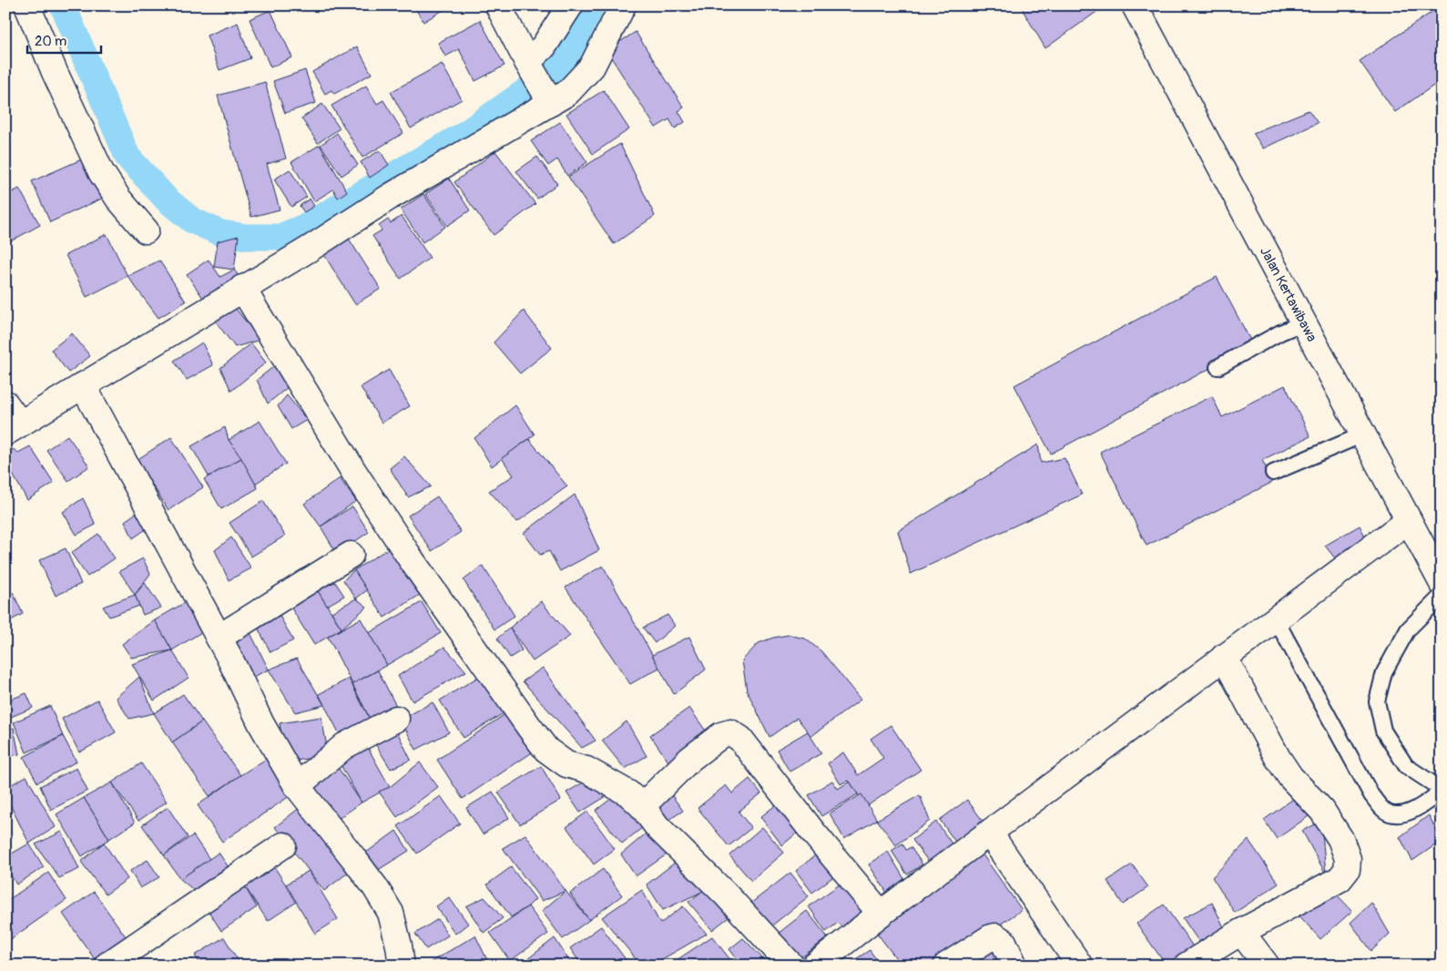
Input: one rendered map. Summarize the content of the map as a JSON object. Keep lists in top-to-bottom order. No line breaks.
{"streets":{"street":["Jalan Kertawibawa"]},"scale_bar":"20 m"}
